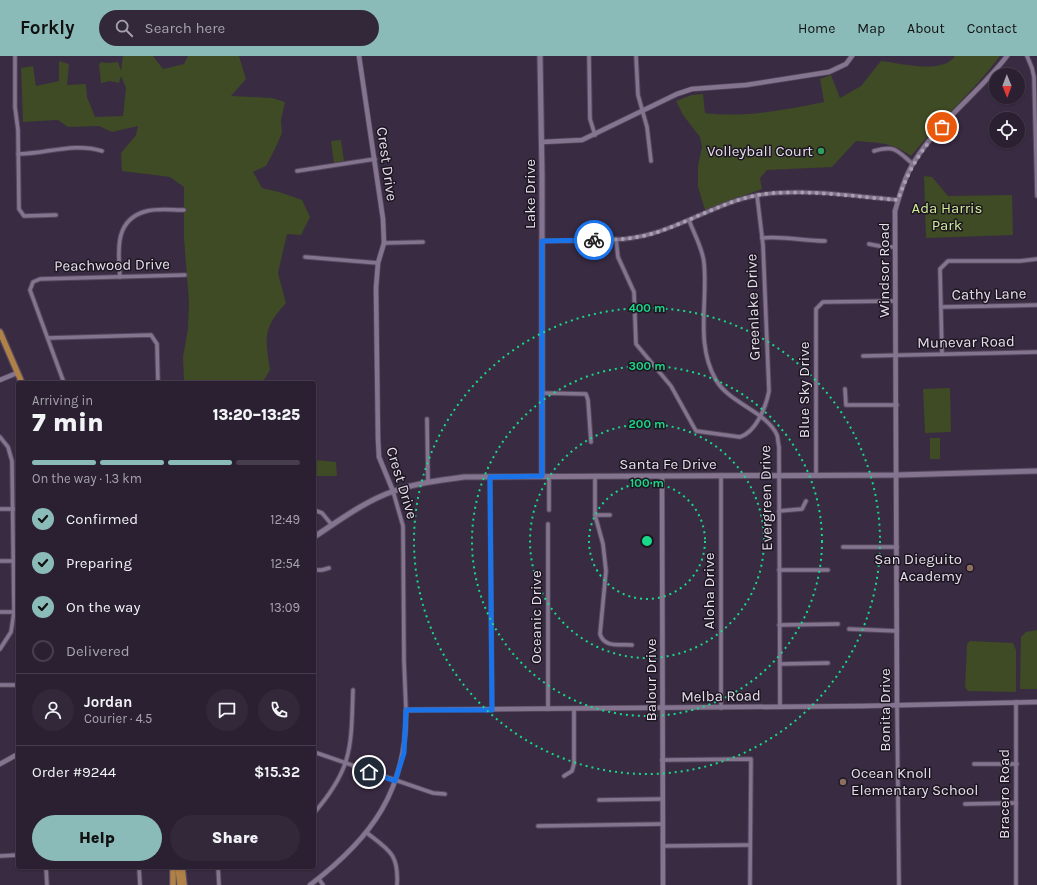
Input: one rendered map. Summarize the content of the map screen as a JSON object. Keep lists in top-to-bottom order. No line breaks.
{"streets":{"main road":["Lake Drive","Santa Fe Drive"],"street":["Crest Drive","Peachwood Drive","Windsor Road","Cathy Lane","Greenlake Drive","Munevar Road","Blue Sky Drive","Evergreen Drive","Aloha Drive","Oceanic Drive","Balour Drive","Melba Road","Bonita Drive","Bracero Road"]},"crossings":[["Crest Drive","Santa Fe Drive"],["Crest Drive","Melba Road"],["Lake Drive","Santa Fe Drive"],["Windsor Road","Munevar Road"],["Windsor Road","Blue Sky Drive"],["Windsor Road","Santa Fe Drive"],["Windsor Road","Bonita Drive"],["Greenlake Drive","Evergreen Drive"],["Blue Sky Drive","Santa Fe Drive"],["Santa Fe Drive","Evergreen Drive"],["Santa Fe Drive","Aloha Drive"],["Santa Fe Drive","Balour Drive"],["Santa Fe Drive","Bonita Drive"],["Evergreen Drive","Melba Road"],["Aloha Drive","Melba Road"],["Oceanic Drive","Melba Road"],["Balour Drive","Melba Road"],["Melba Road","Bonita Drive"],["Melba Road","Bracero Road"]],"parks":["Ada Harris Park"],"places":["Volleyball Court","San Dieguito Academy","Ocean Knoll Elementary School"],"north":"bottom","page":{"header":"Forkly","search":"Search here","nav":["Home","Map","About","Contact"],"heading":["7 min","Arriving in","13:20–13:25"],"panel":["Jordan","Courier · 4.5","Order #9244","$15.32"],"bar":"On the way · 1.3 km","list":[["Confirmed","12:49"],["Preparing","12:54"],["On the way","13:09"],"Delivered"],"buttons":["Help","Share"]},"rings":["400 m","300 m","200 m","100 m"]}
